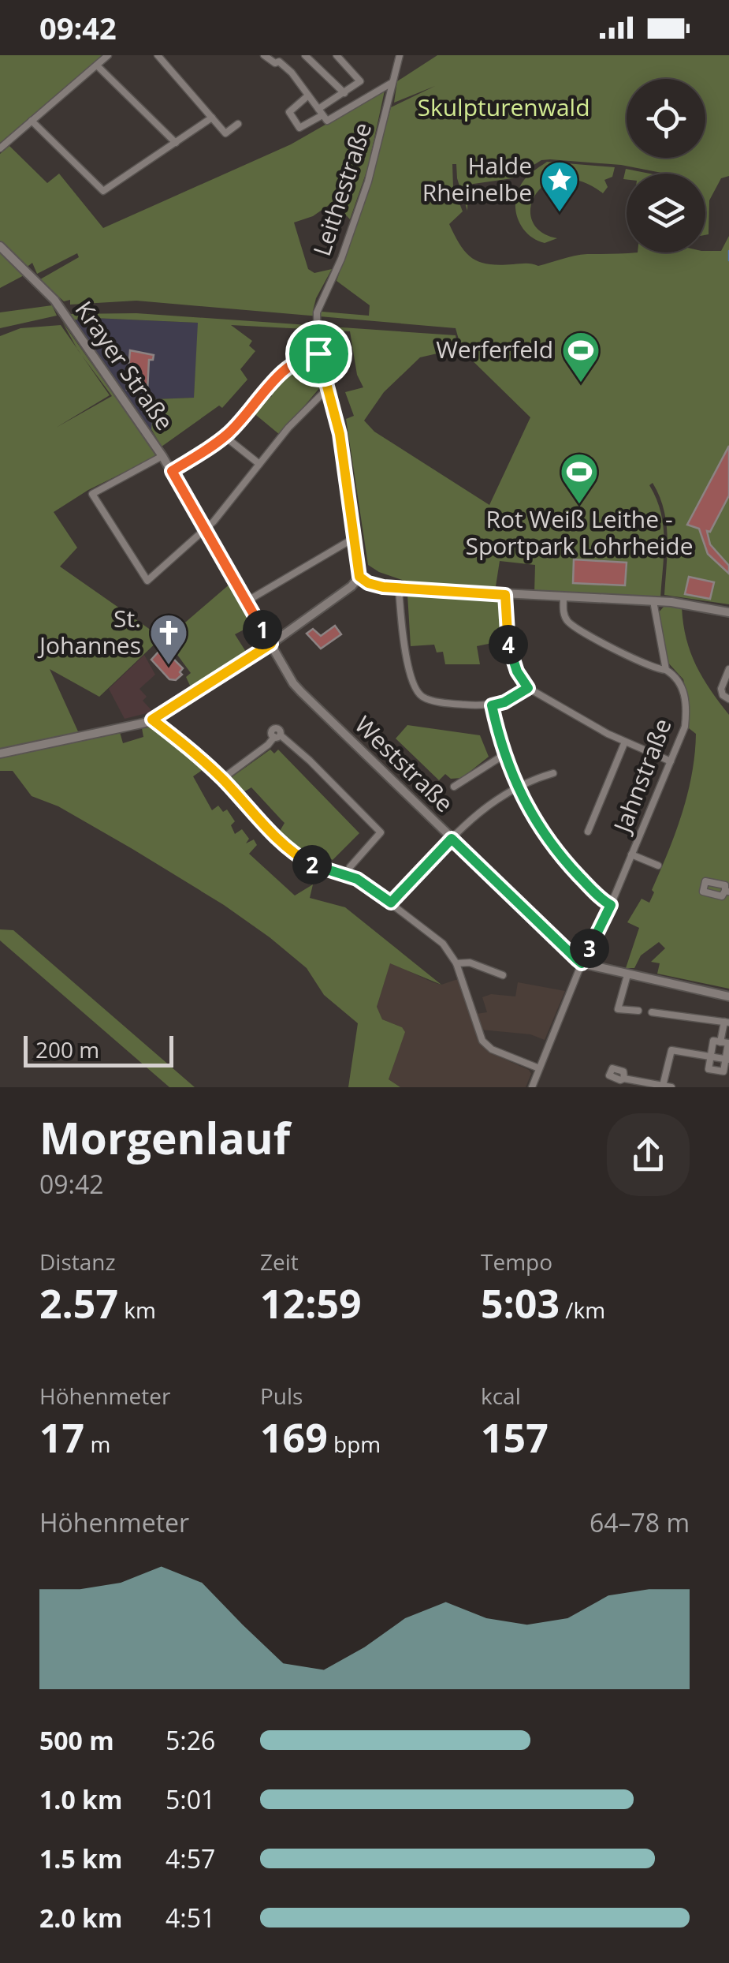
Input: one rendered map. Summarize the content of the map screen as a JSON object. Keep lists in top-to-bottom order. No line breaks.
{"streets":{"street":["Leithestraße","Krayer Straße","Weststraße","Jahnstraße"]},"crossings":[["Krayer Straße","Weststraße"],["Weststraße","Jahnstraße"]],"parks":["Skulpturenwald"],"places":{"place":["Halde Rheinelbe"],"sports":["Werferfeld","Rot Weiß Leithe - Sportpark Lohrheide"],"church":["St. Johannes"]},"scale_bar":"200 m","page":{"status":"09:42","pins":["1","4","2","3"],"scale":"200 m","heading":["Morgenlauf","09:42"],"stats":[["Distanz","2.57 km"],["Zeit","12:59"],["Tempo","5:03 /km"],["Höhenmeter","17 m"],["Puls","169 bpm"],["kcal","157"]],"chart":["Höhenmeter","64–78 m"],"list":[{"name":"500 m","note":"5:26"},{"name":"1.0 km","note":"5:01"},{"name":"1.5 km","note":"4:57"},{"name":"2.0 km","note":"4:51"}]}}
